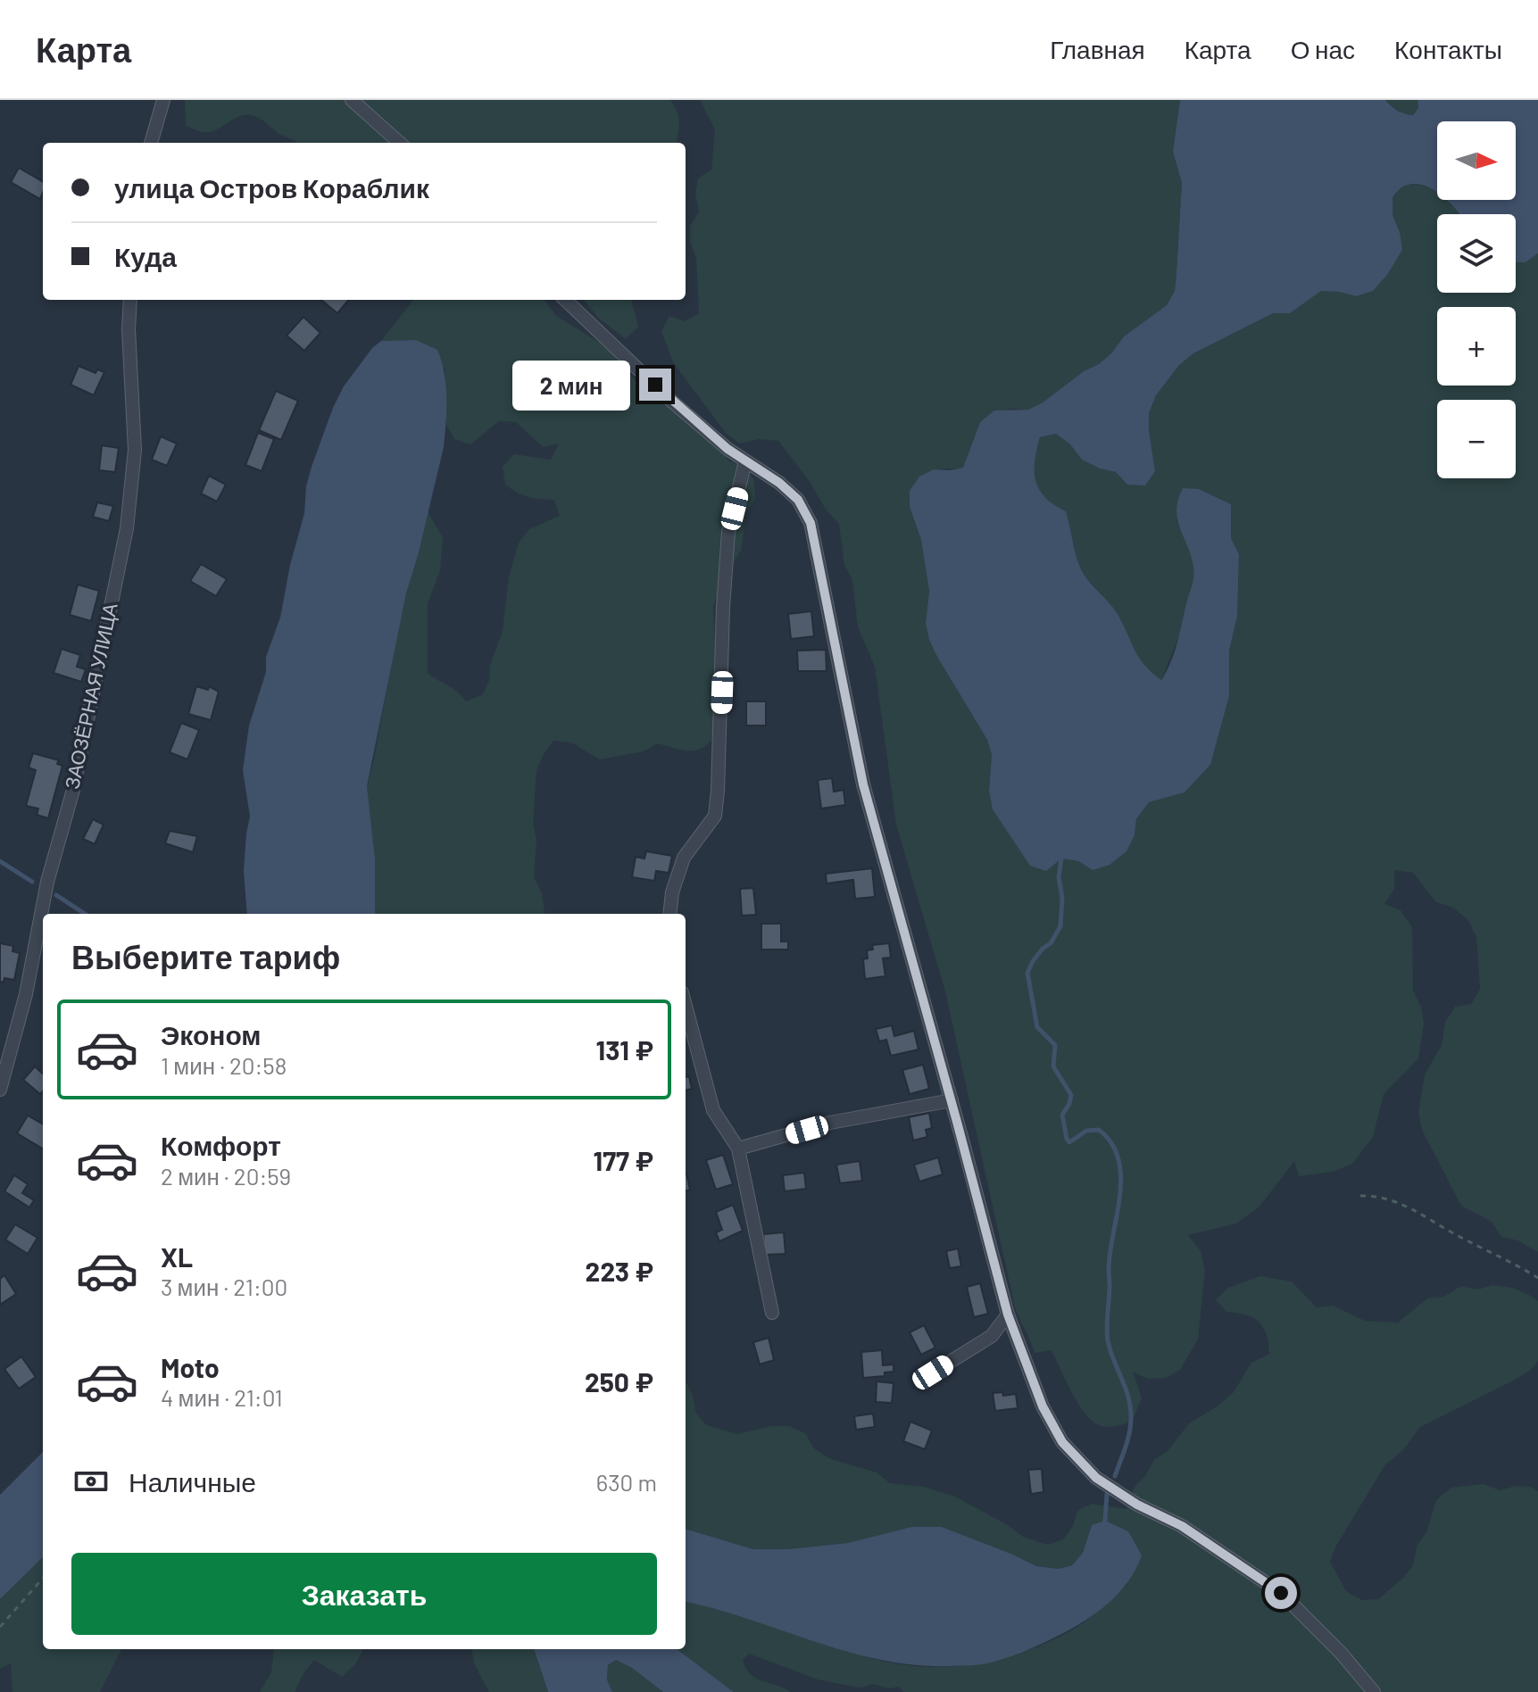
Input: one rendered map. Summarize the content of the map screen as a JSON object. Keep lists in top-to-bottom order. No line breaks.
{"streets":{"street":["ЗАОЗЁРНАЯ УЛИЦА"]},"north":"right","page":{"header":"Карта","nav":["Главная","Карта","О нас","Контакты"],"map_buttons":["+","−"],"banner":["улица Остров Кораблик","Куда"],"bubble":"2 мин","heading":"Выберите тариф","list":[{"name":"Эконом","note":"1 мин · 20:58","value":"131 ₽"},{"name":"Комфорт","note":"2 мин · 20:59","value":"177 ₽"},{"name":"XL","note":"3 мин · 21:00","value":"223 ₽"},{"name":"Moto","note":"4 мин · 21:01","value":"250 ₽"}],"pay":["Наличные","630 m"],"buttons":"Заказать"}}
